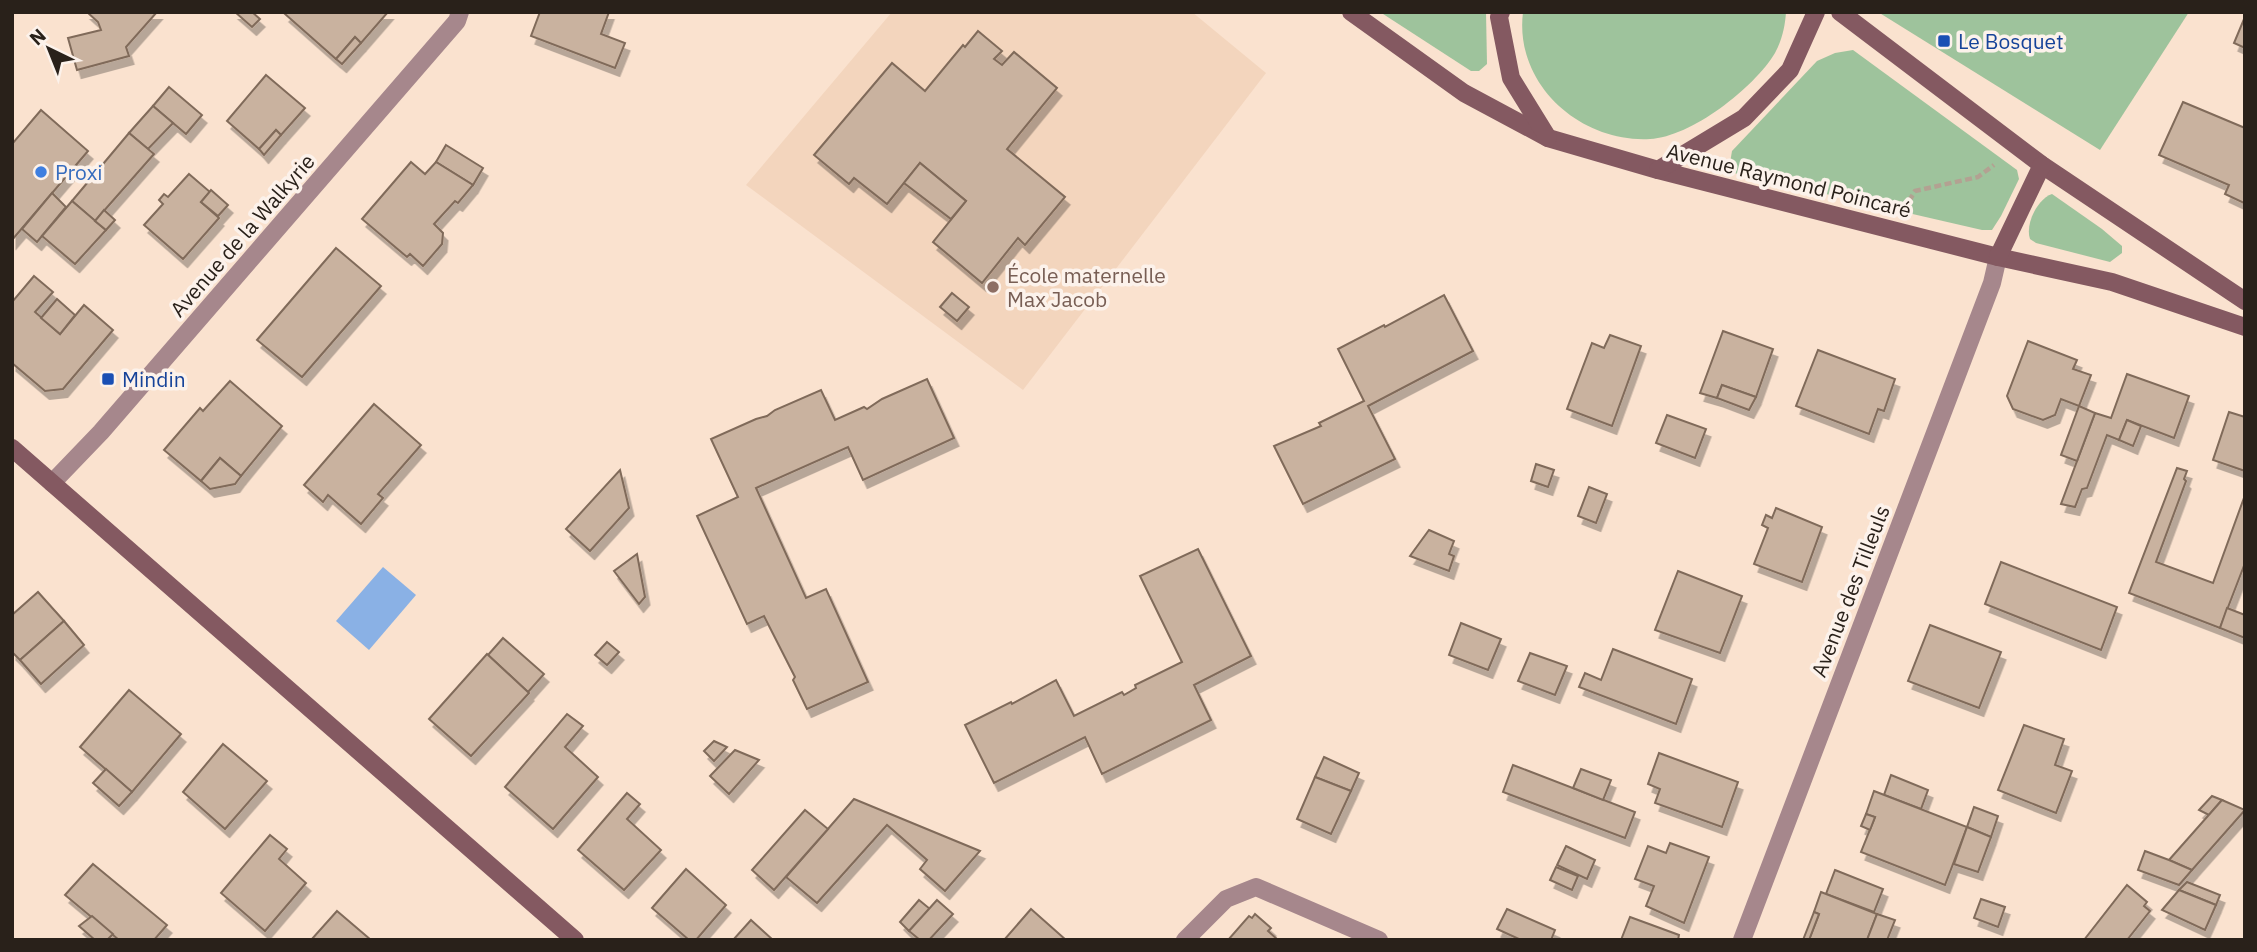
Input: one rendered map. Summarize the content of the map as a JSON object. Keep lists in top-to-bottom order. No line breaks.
{"streets":{"street":["Avenue Raymond Poincaré","Avenue de la Walkyrie","Avenue des Tilleuls"]},"crossings":[["Avenue Raymond Poincaré","Avenue des Tilleuls"]],"places":{"transit":["Le Bosquet","Mindin"],"other":["Proxi","École maternelle Max Jacob"]},"north":"top left"}
